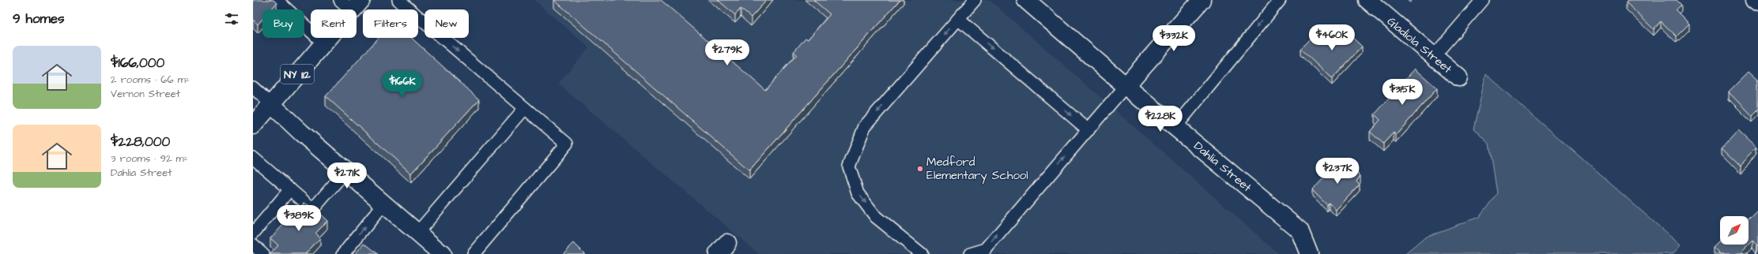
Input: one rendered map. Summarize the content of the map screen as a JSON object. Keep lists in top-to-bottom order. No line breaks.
{"streets":{"street":["Gladiola Street","NY 112","Dahlia Street"]},"places":["Medford Elementary School"],"north":"top right","page":{"heading":"9 homes","chip":["Buy","Rent","Filters","New"],"price":["$460K","$332K","$279K","$166K","$315K","$228K","$237K","$271K","$389K"],"list":[{"name":"$166,000","note":"2 rooms · 66 m² · Vernon Street"},{"name":"$228,000","note":"3 rooms · 92 m² · Dahlia Street"}]}}
